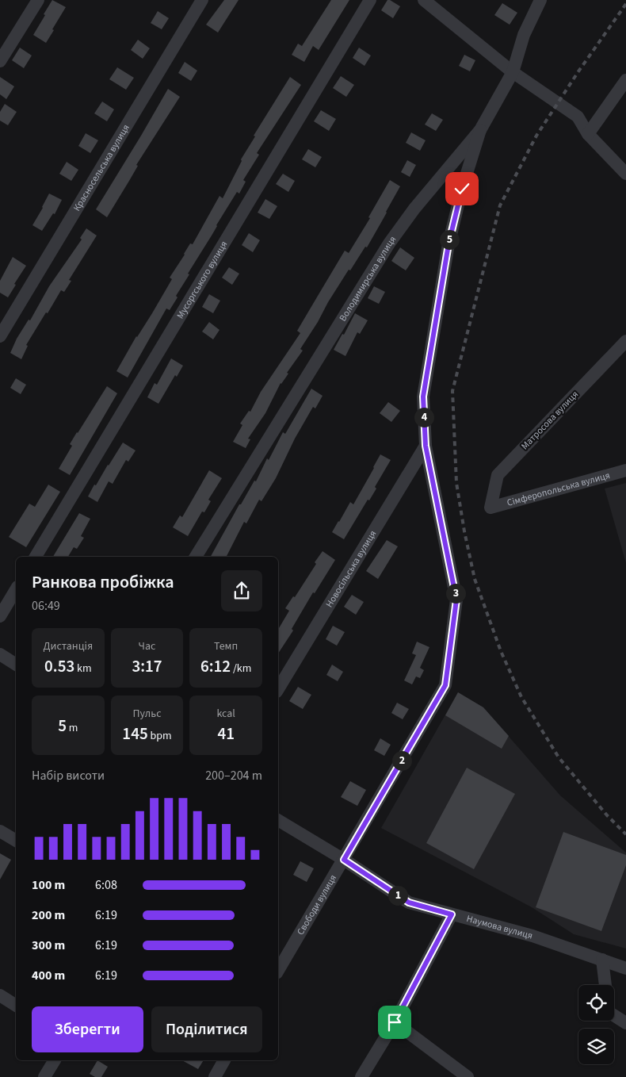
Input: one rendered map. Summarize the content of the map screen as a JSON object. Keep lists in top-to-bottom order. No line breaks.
{"streets":{"street":["Красносельська вулиця","Володимирська вулиця","Мусоргського вулиця","Матросова вулиця","Сімферопольська вулиця","Новосільська вулиця","Свободи вулиця","Наумова вулиця"]},"crossings":[["Володимирська вулиця","Свободи вулиця"],["Матросова вулиця","Сімферопольська вулиця"],["Новосільська вулиця","Свободи вулиця"],["Свободи вулиця","Наумова вулиця"]],"page":{"pins":["5","4","3","2","1"],"heading":["Ранкова пробіжка","06:49"],"stats":[["Дистанція","0.53 km"],["Час","3:17"],["Темп","6:12 /km"],["5 m"],["Пульс","145 bpm"],["kcal","41"]],"chart":["Набір висоти","200–204 m"],"list":[{"name":"100 m","note":"6:08"},{"name":"200 m","note":"6:19"},{"name":"300 m","note":"6:19"},{"name":"400 m","note":"6:19"}],"buttons":["Зберегти","Поділитися"]}}
